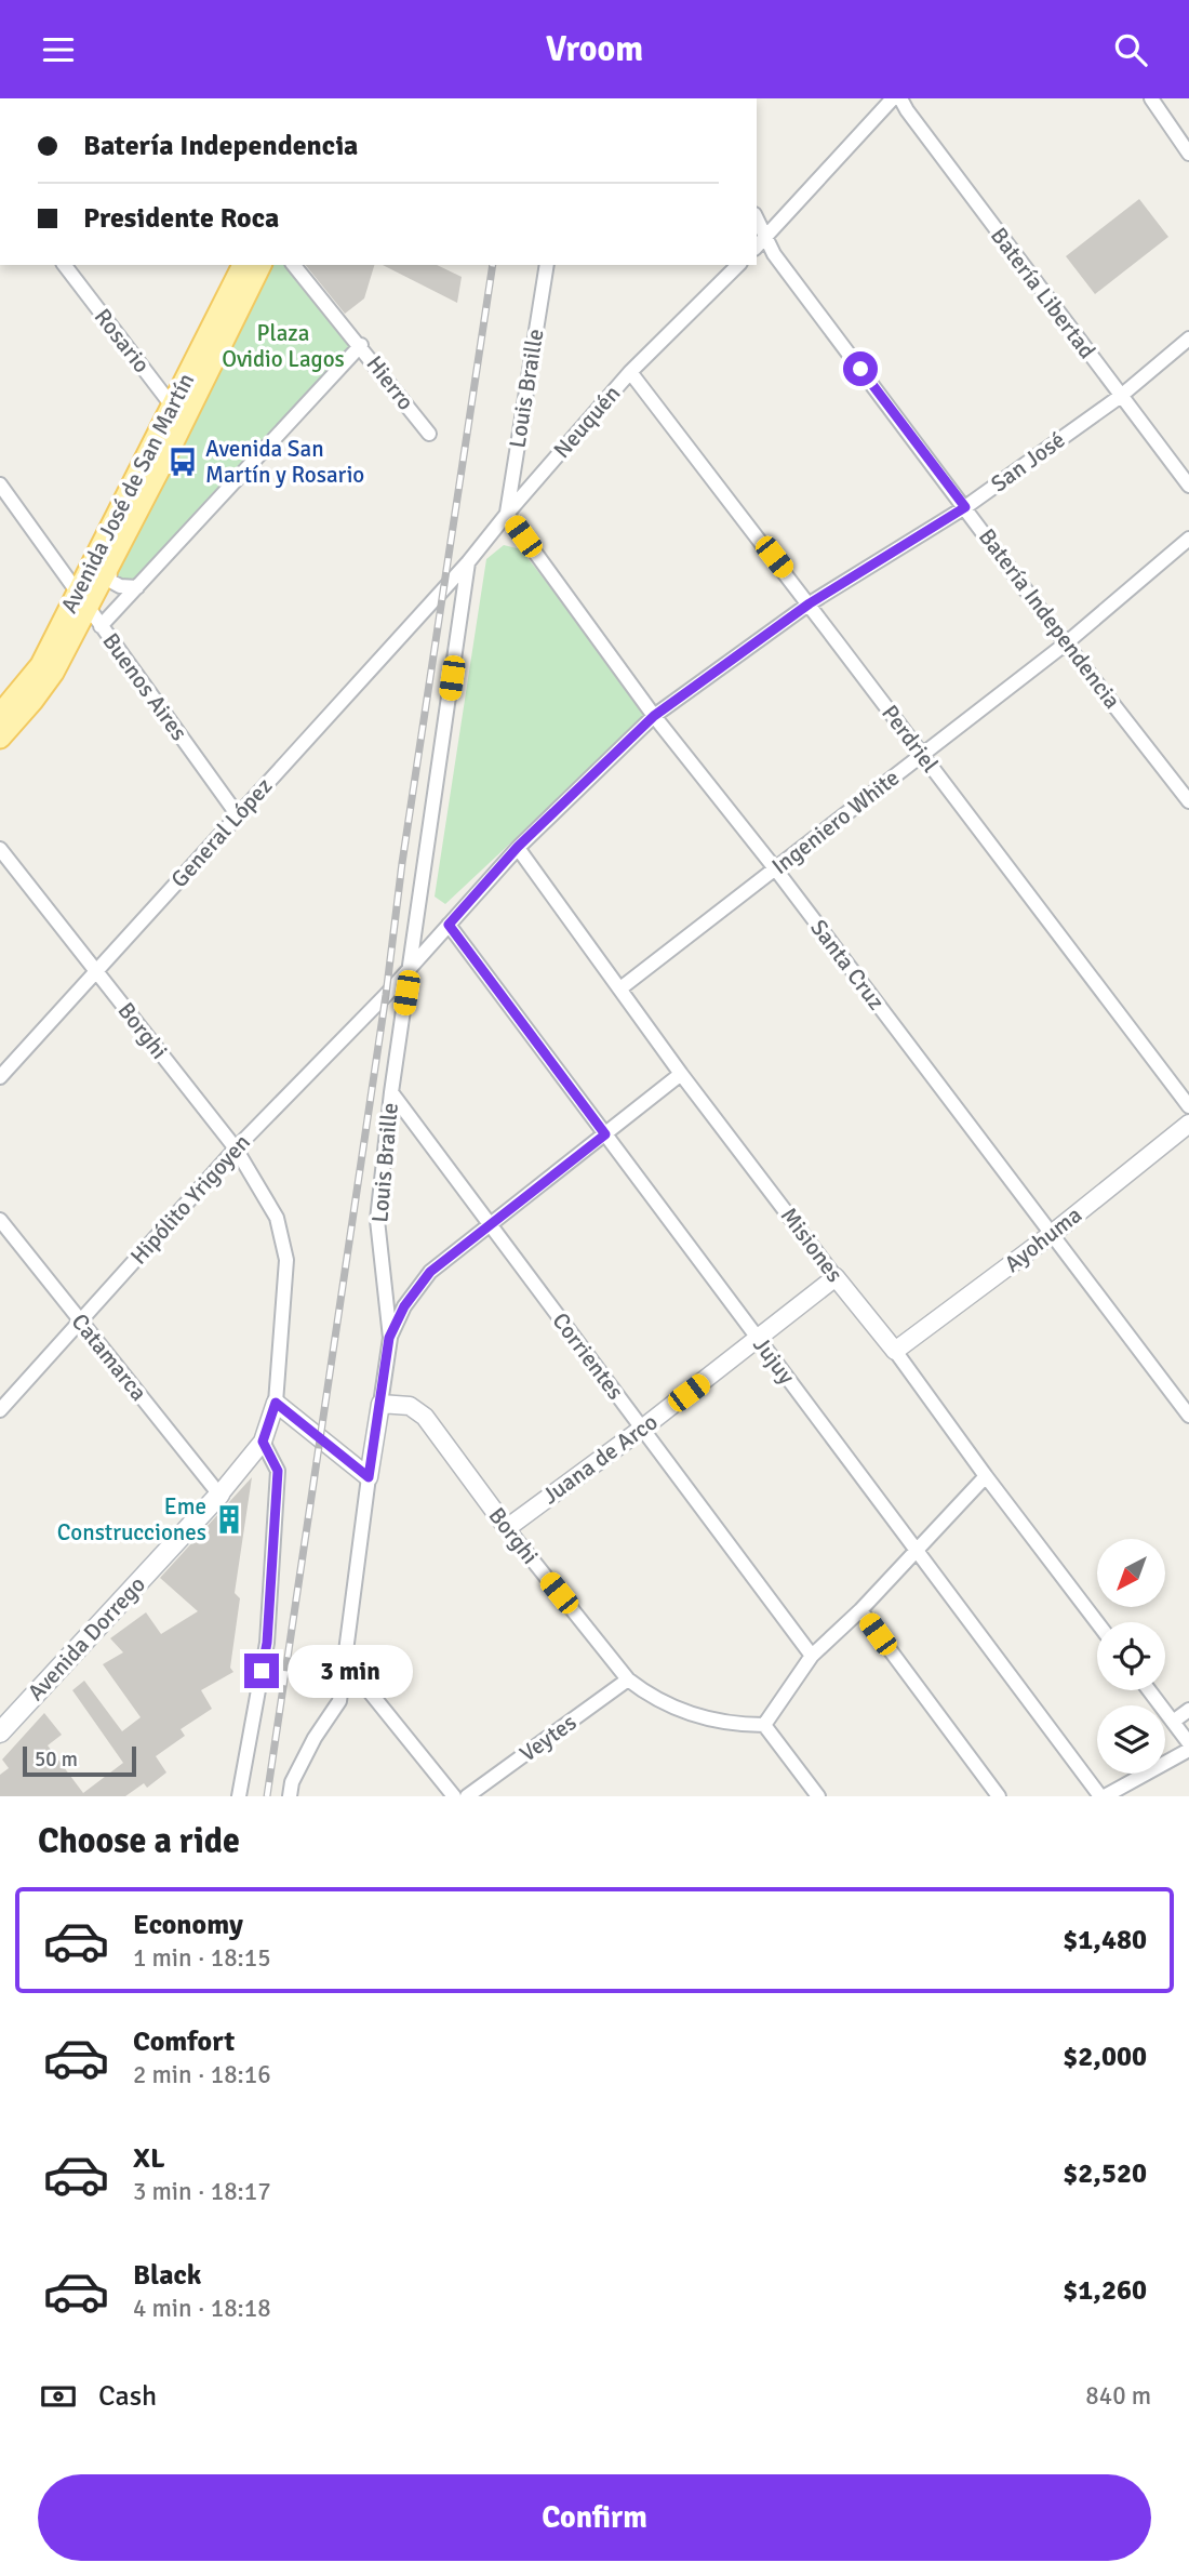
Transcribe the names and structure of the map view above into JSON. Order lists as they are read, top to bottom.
{
  "streets": {
    "main road": ["Avenida José de San Martín", "Avenida Dorrego"],
    "street": [
      "Batería Libertad",
      "Rosario",
      "Hierro",
      "Louis Braille",
      "Neuquén",
      "San José",
      "Batería Independencia",
      "Buenos Aires",
      "Perdriel",
      "Ingeniero White",
      "General López",
      "Santa Cruz",
      "Borghi",
      "Hipólito Yrigoyen",
      "Ayohuma",
      "Misiones",
      "Corrientes",
      "Catamarca",
      "Jujuy",
      "Juana de Arco",
      "Veytes"
    ]
  },
  "crossings": [
    ["Batería Libertad", "San José"],
    ["Rosario", "Avenida José de San Martín"],
    ["Louis Braille", "Neuquén"],
    ["Louis Braille", "San José"],
    ["Louis Braille", "Santa Cruz"],
    ["Louis Braille", "Borghi"],
    ["Louis Braille", "Corrientes"],
    ["Neuquén", "Perdriel"],
    ["Neuquén", "General López"],
    ["Neuquén", "Santa Cruz"],
    ["San José", "Batería Independencia"],
    ["San José", "Perdriel"],
    ["San José", "Santa Cruz"],
    ["San José", "Hipólito Yrigoyen"],
    ["San José", "Misiones"],
    ["San José", "Jujuy"],
    ["Avenida José de San Martín", "Buenos Aires"],
    ["Batería Independencia", "Ingeniero White"],
    ["Buenos Aires", "General López"],
    ["Perdriel", "Ingeniero White"],
    ["Ingeniero White", "Santa Cruz"],
    ["Ingeniero White", "Misiones"],
    ["General López", "Borghi"],
    ["Santa Cruz", "Ayohuma"],
    ["Borghi", "Hipólito Yrigoyen"],
    ["Borghi", "Juana de Arco"],
    ["Borghi", "Avenida Dorrego"],
    ["Borghi", "Veytes"],
    ["Hipólito Yrigoyen", "Catamarca"],
    ["Ayohuma", "Misiones"],
    ["Misiones", "Juana de Arco"],
    ["Corrientes", "Juana de Arco"],
    ["Catamarca", "Avenida Dorrego"],
    ["Jujuy", "Juana de Arco"]
  ],
  "parks": ["Plaza Ovidio Lagos"],
  "places": {
    "bus stop": ["Avenida San Martín y Rosario"],
    "building": ["Eme Construcciones"]
  },
  "scale_bar": "50 m",
  "north": "bottom left",
  "page": {
    "header": "Vroom",
    "banner": ["Batería Independencia", "Presidente Roca"],
    "bubble": "3 min",
    "scale": "50 m",
    "heading": "Choose a ride",
    "list": [
      {
        "name": "Economy",
        "note": "1 min · 18:15",
        "value": "$1,480"
      },
      {
        "name": "Comfort",
        "note": "2 min · 18:16",
        "value": "$2,000"
      },
      {
        "name": "XL",
        "note": "3 min · 18:17",
        "value": "$2,520"
      },
      {
        "name": "Black",
        "note": "4 min · 18:18",
        "value": "$1,260"
      }
    ],
    "pay": ["Cash", "840 m"],
    "buttons": "Confirm"
  }
}
